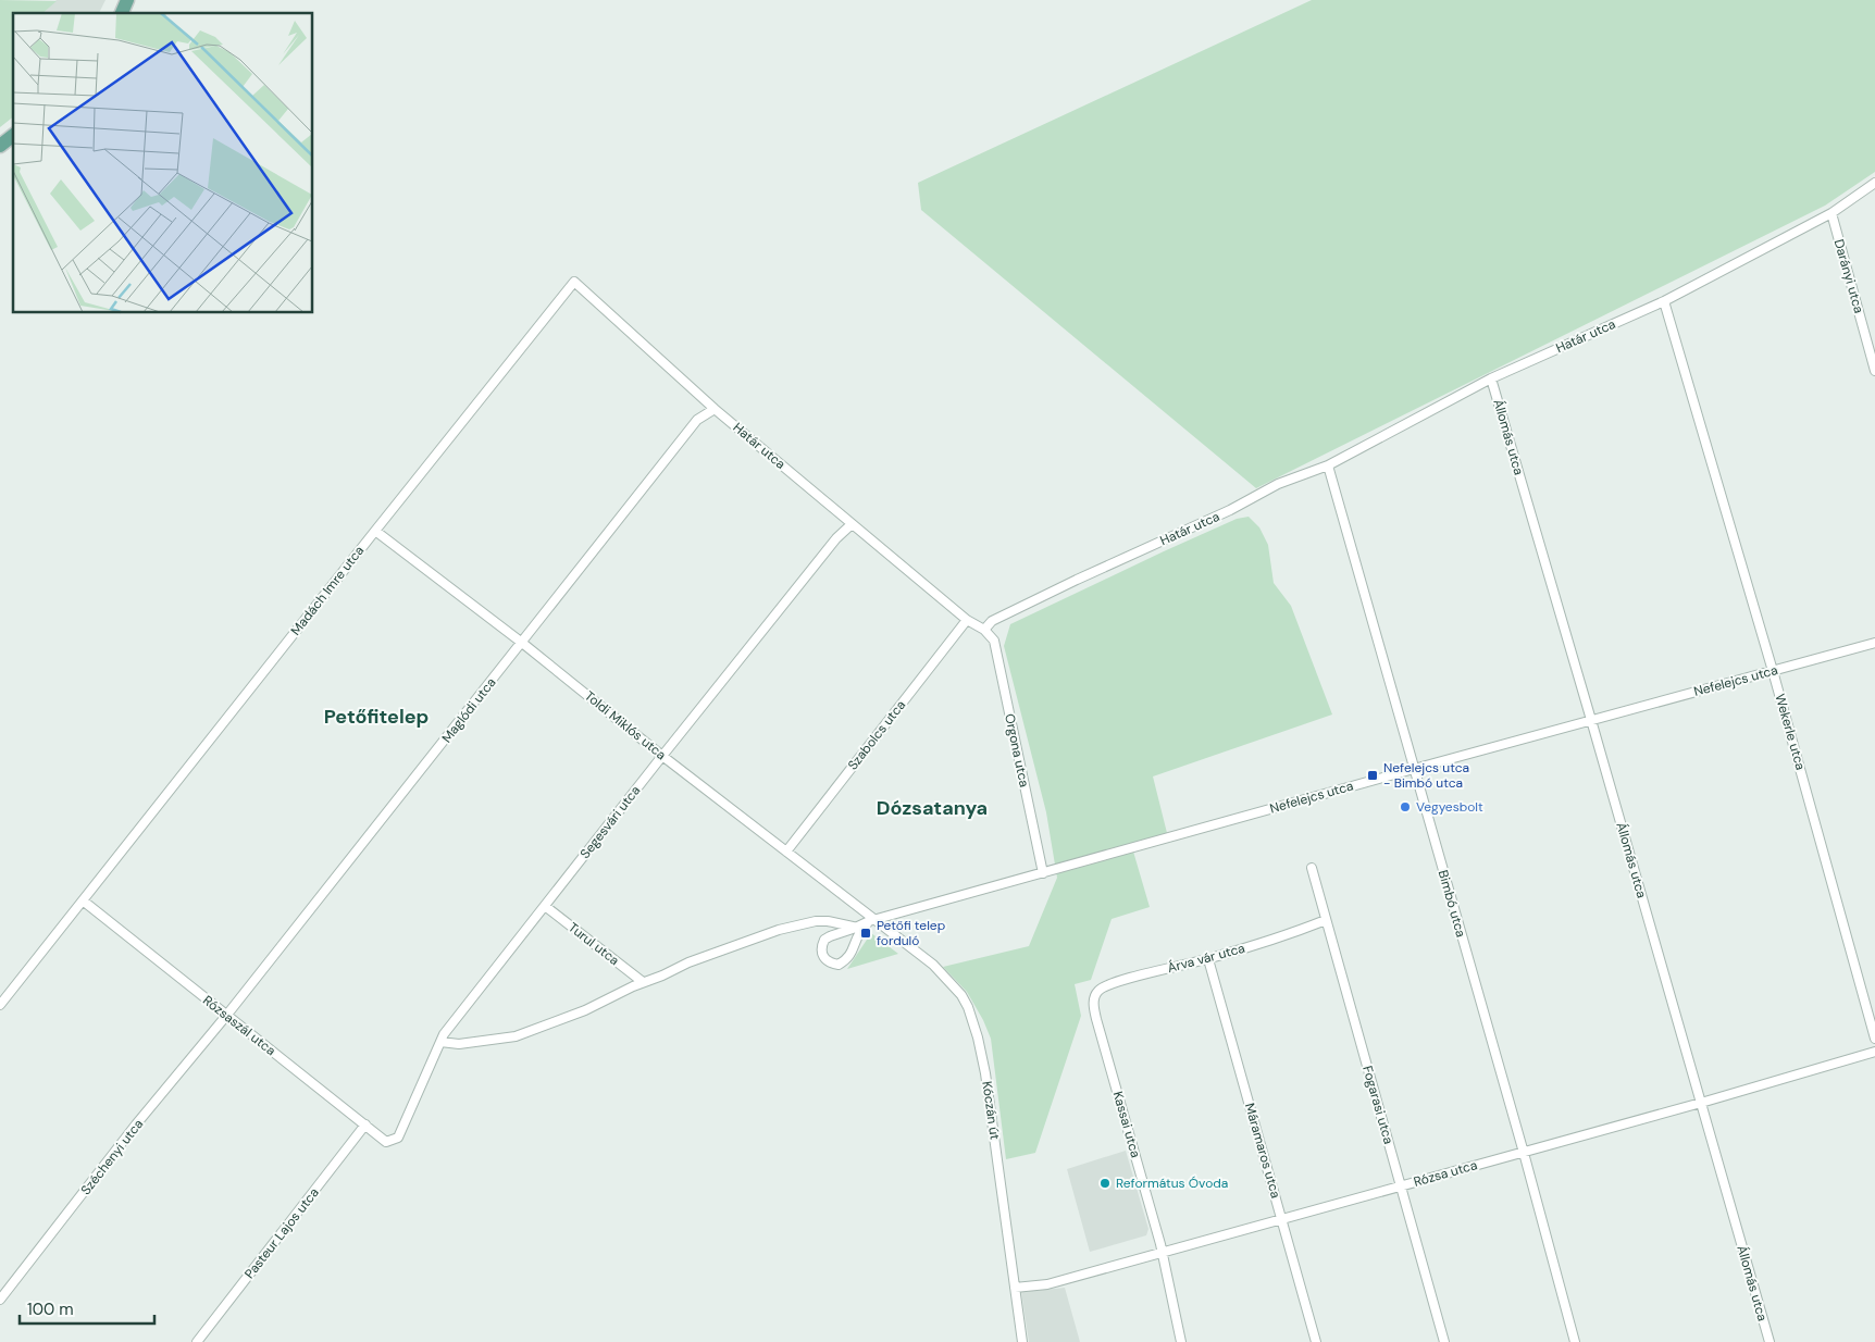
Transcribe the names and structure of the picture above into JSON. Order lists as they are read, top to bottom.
{
  "streets": {
    "street": [
      "Darányi utca",
      "Határ utca",
      "Állomás utca",
      "Madách Imre utca",
      "Nefelejcs utca",
      "Maglódi utca",
      "Toldi Miklós utca",
      "Wekerle utca",
      "Szabolcs utca",
      "Orgona utca",
      "Segesvári utca",
      "Bimbó utca",
      "Turul utca",
      "Árva vár utca",
      "Rózsaszál utca",
      "Fogarasi utca",
      "Kóczán út",
      "Kassai utca",
      "Máramaros utca",
      "Széchenyi utca",
      "Rózsa utca",
      "Pasteur Lajos utca"
    ]
  },
  "crossings": [
    ["Darányi utca", "Határ utca"],
    ["Határ utca", "Állomás utca"],
    ["Határ utca", "Madách Imre utca"],
    ["Határ utca", "Maglódi utca"],
    ["Határ utca", "Wekerle utca"],
    ["Határ utca", "Szabolcs utca"],
    ["Határ utca", "Orgona utca"],
    ["Határ utca", "Segesvári utca"],
    ["Határ utca", "Bimbó utca"],
    ["Állomás utca", "Nefelejcs utca"],
    ["Állomás utca", "Rózsa utca"],
    ["Madách Imre utca", "Toldi Miklós utca"],
    ["Madách Imre utca", "Rózsaszál utca"],
    ["Nefelejcs utca", "Toldi Miklós utca"],
    ["Nefelejcs utca", "Wekerle utca"],
    ["Nefelejcs utca", "Orgona utca"],
    ["Nefelejcs utca", "Bimbó utca"],
    ["Nefelejcs utca", "Kóczán út"],
    ["Maglódi utca", "Toldi Miklós utca"],
    ["Maglódi utca", "Rózsaszál utca"],
    ["Maglódi utca", "Széchenyi utca"],
    ["Toldi Miklós utca", "Szabolcs utca"],
    ["Toldi Miklós utca", "Segesvári utca"],
    ["Toldi Miklós utca", "Kóczán út"],
    ["Segesvári utca", "Turul utca"],
    ["Segesvári utca", "Rózsaszál utca"],
    ["Bimbó utca", "Rózsa utca"],
    ["Árva vár utca", "Fogarasi utca"],
    ["Árva vár utca", "Kassai utca"],
    ["Árva vár utca", "Máramaros utca"],
    ["Rózsaszál utca", "Széchenyi utca"],
    ["Rózsaszál utca", "Pasteur Lajos utca"],
    ["Fogarasi utca", "Rózsa utca"],
    ["Kóczán út", "Rózsa utca"],
    ["Kassai utca", "Rózsa utca"],
    ["Máramaros utca", "Rózsa utca"]
  ],
  "districts": ["Petőfitelep", "Dózsatanya"],
  "places": {
    "transit": ["Nefelejcs utca - Bimbó utca", "Petőfi telep forduló"],
    "other": ["Vegyesbolt", "Református Óvoda"]
  },
  "scale_bar": "100 m"
}
